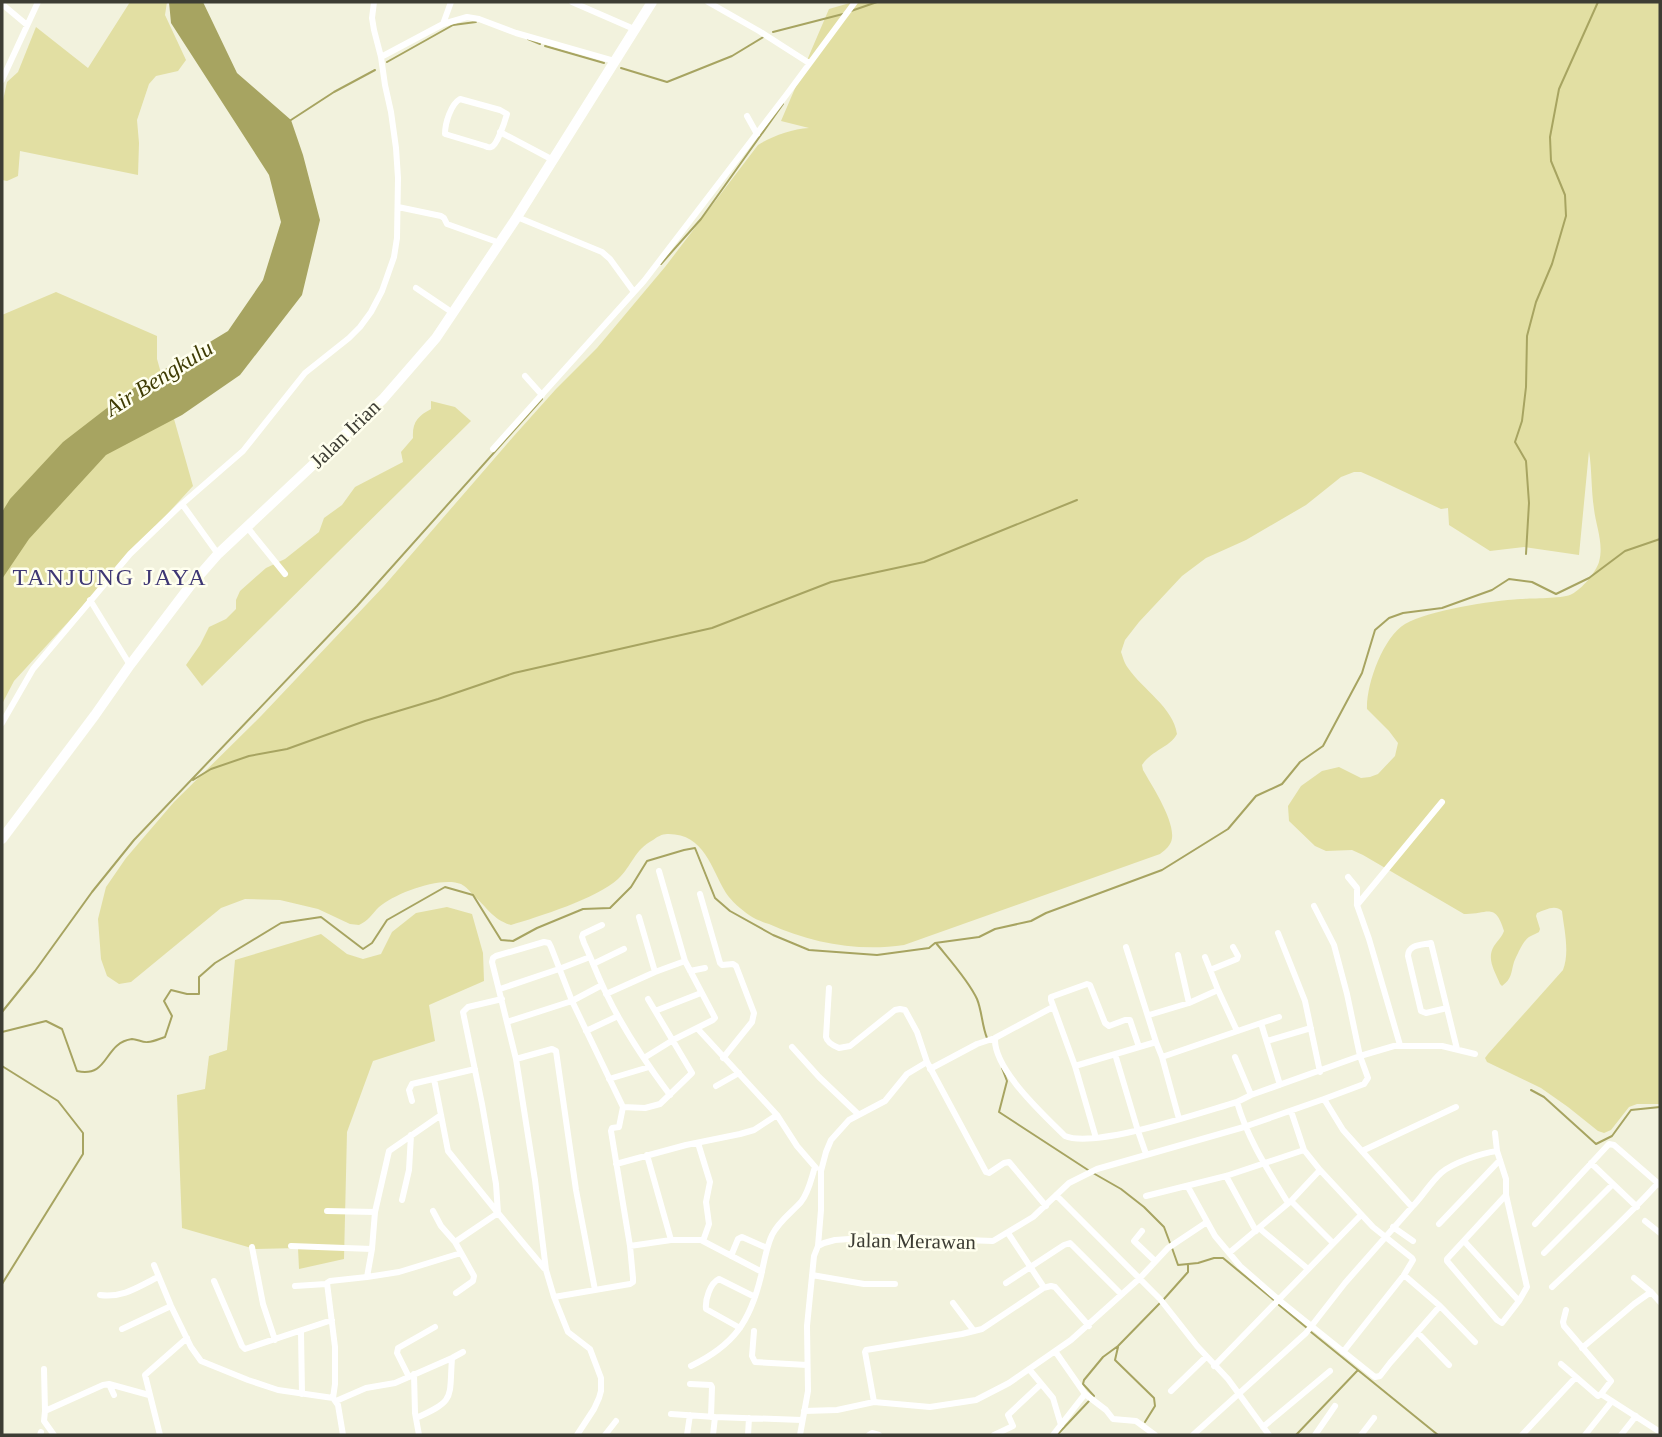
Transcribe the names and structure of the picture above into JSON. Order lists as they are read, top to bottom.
{
  "streets": {
    "main road": ["Jalan Irian"],
    "street": ["Jalan Merawan"]
  },
  "districts": ["TANJUNG JAYA"],
  "water": ["Air Bengkulu"]
}
